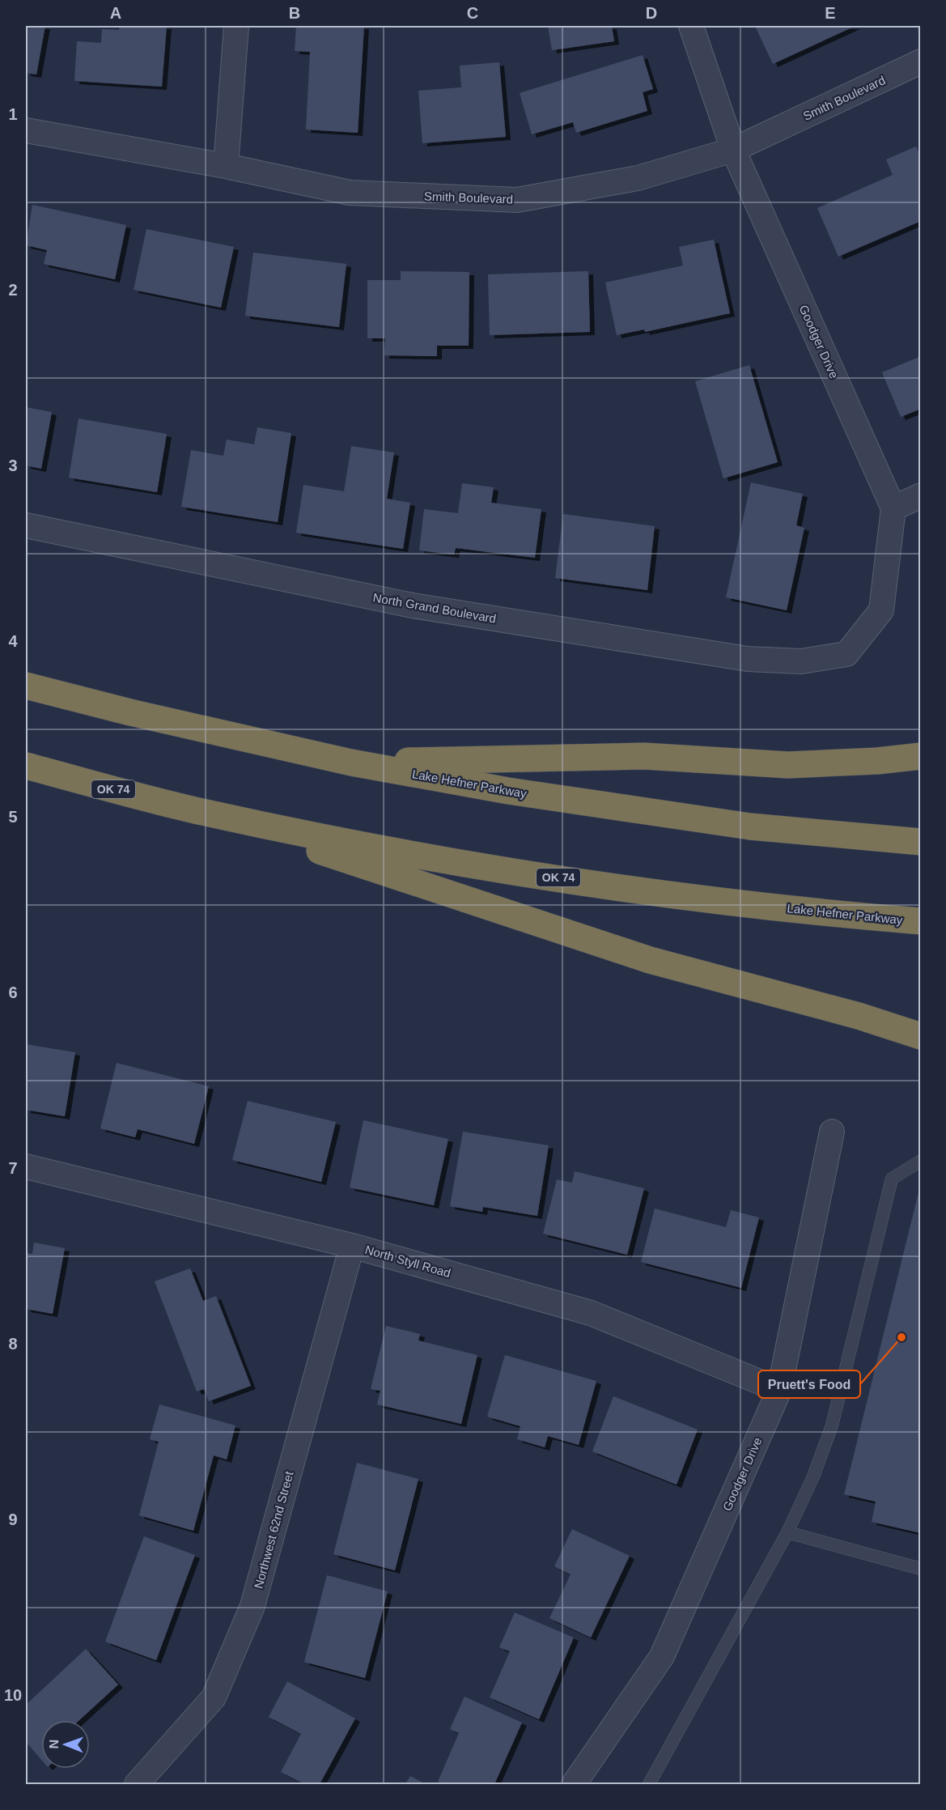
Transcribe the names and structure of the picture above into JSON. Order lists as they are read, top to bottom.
{
  "streets": {
    "highway": ["Lake Hefner Parkway", "OK 74"],
    "street": [
      "Smith Boulevard",
      "Goodger Drive",
      "North Grand Boulevard",
      "North Styll Road",
      "Northwest 62nd Street"
    ]
  },
  "crossings": [
    ["Smith Boulevard", "Goodger Drive"],
    ["Goodger Drive", "North Grand Boulevard"],
    ["Goodger Drive", "North Styll Road"],
    ["North Styll Road", "Northwest 62nd Street"]
  ],
  "places": ["Pruett's Food"],
  "north": "left",
  "grid": {
    "columns": [
      "A",
      "B",
      "C",
      "D",
      "E"
    ],
    "rows": [
      "1",
      "2",
      "3",
      "4",
      "5",
      "6",
      "7",
      "8",
      "9",
      "10"
    ]
  }
}
